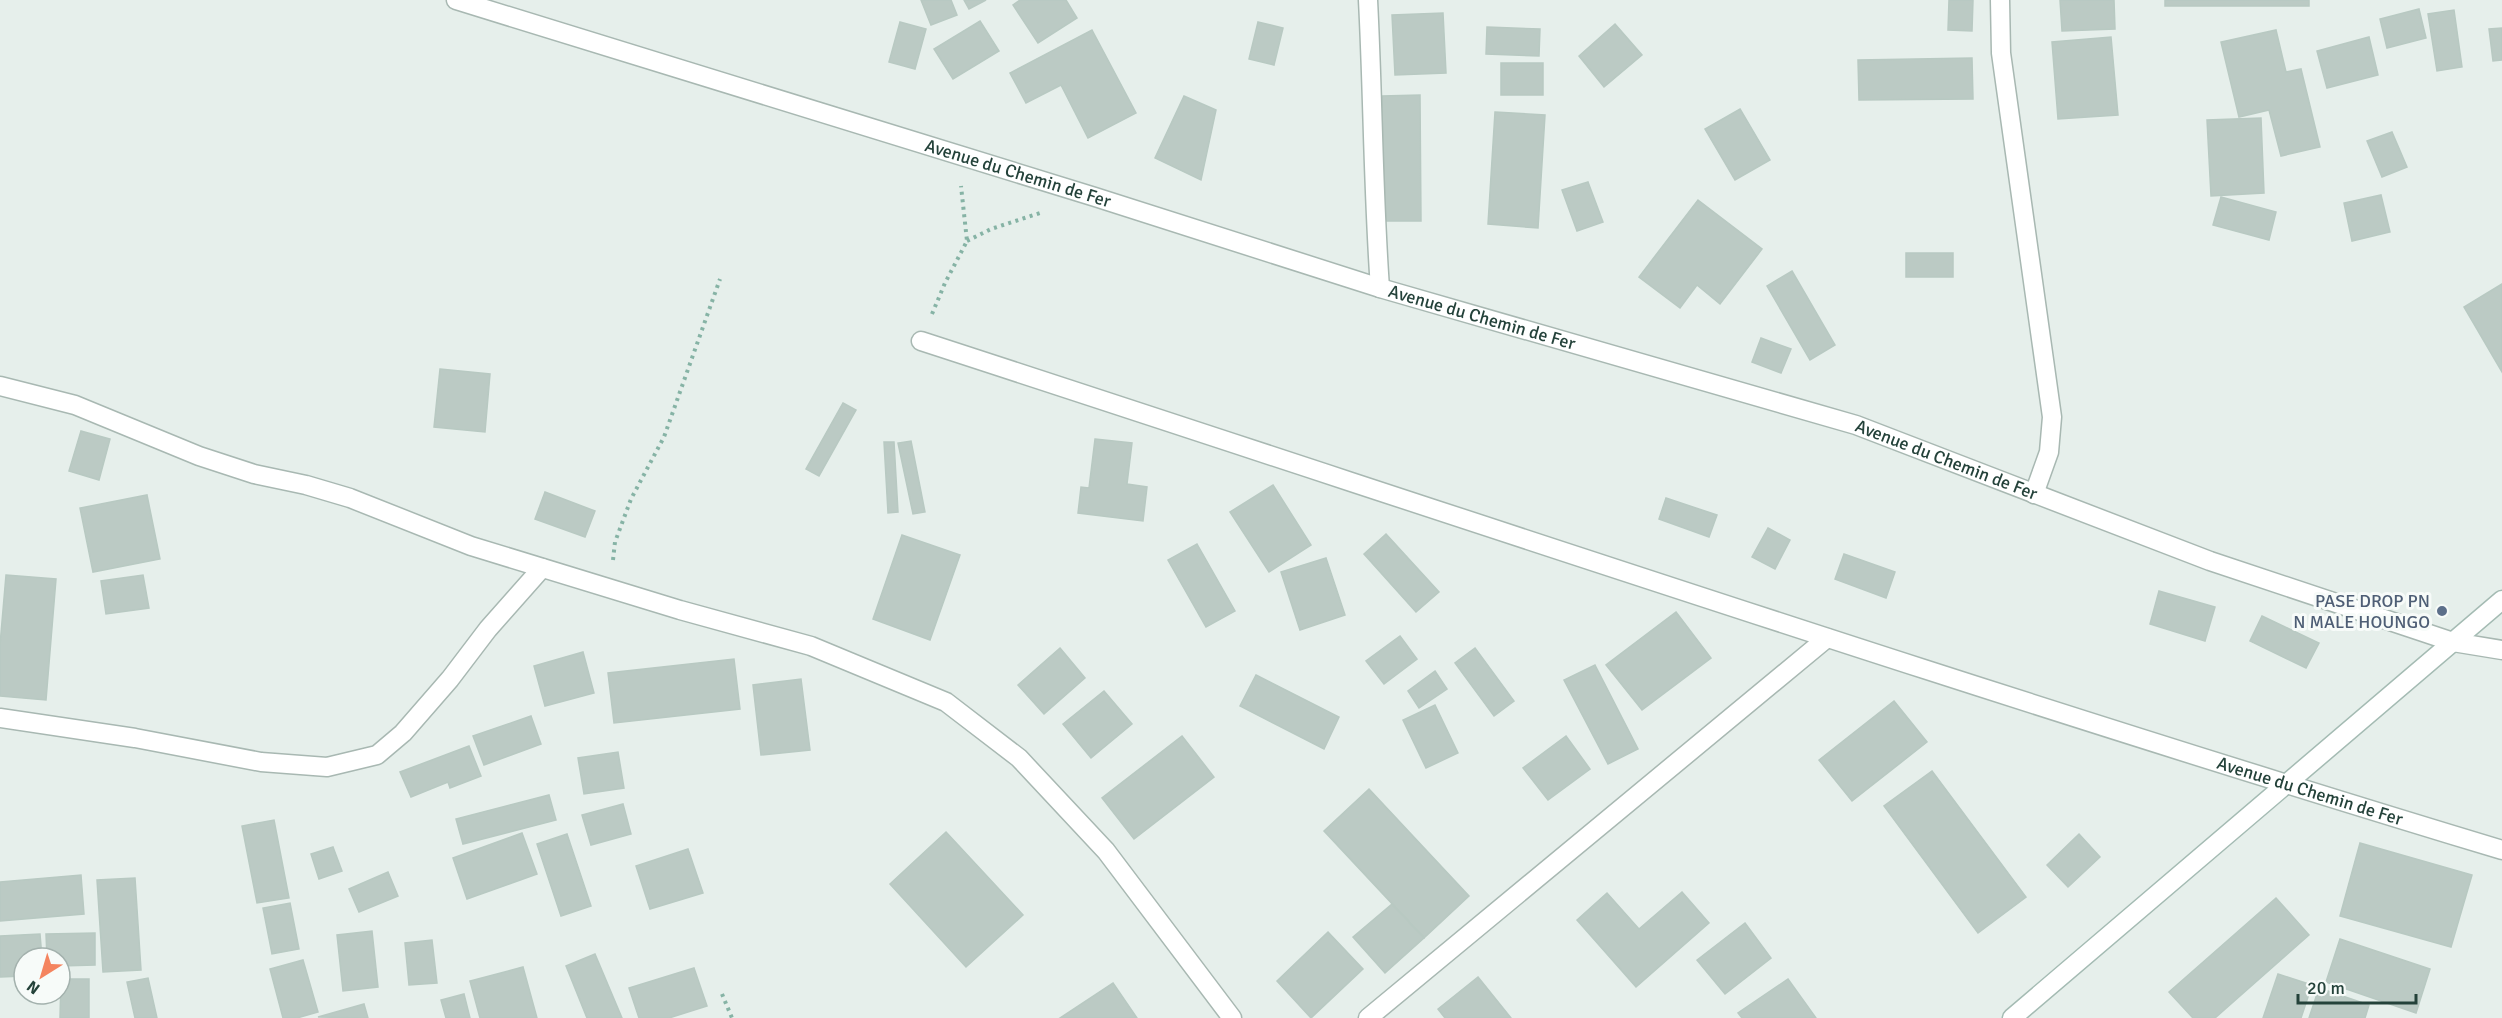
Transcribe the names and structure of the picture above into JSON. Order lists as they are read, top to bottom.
{
  "streets": {
    "street": ["Avenue du Chemin de Fer"]
  },
  "places": ["PASE DROP PN N MALE HOUNGO"],
  "scale_bar": "20 m",
  "north": "bottom left"
}
